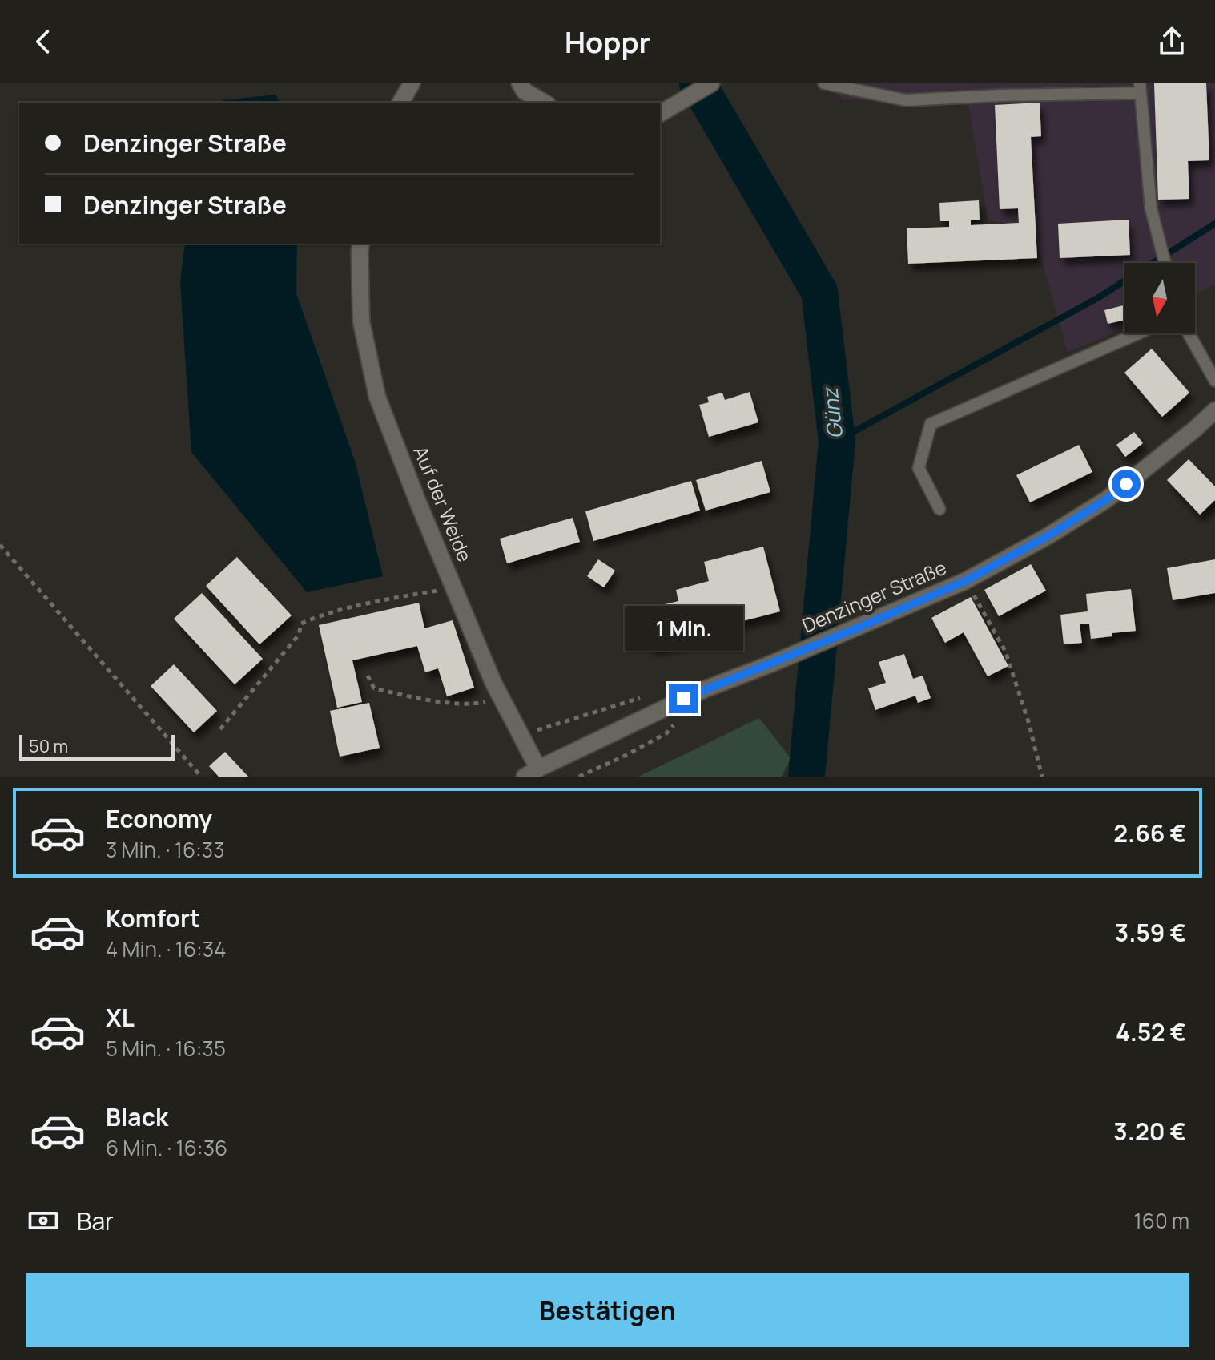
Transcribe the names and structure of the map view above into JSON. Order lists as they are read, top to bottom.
{
  "streets": {
    "street": ["Auf der Weide", "Denzinger Straße"]
  },
  "crossings": [
    ["Auf der Weide", "Denzinger Straße"]
  ],
  "water": ["Günz"],
  "scale_bar": "50 m",
  "north": "bottom",
  "page": {
    "header": "Hoppr",
    "banner": ["Denzinger Straße", "Denzinger Straße"],
    "bubble": "1 Min.",
    "scale": "50 m",
    "list": [
      {
        "name": "Economy",
        "note": "3 Min. · 16:33",
        "value": "2.66 €"
      },
      {
        "name": "Komfort",
        "note": "4 Min. · 16:34",
        "value": "3.59 €"
      },
      {
        "name": "XL",
        "note": "5 Min. · 16:35",
        "value": "4.52 €"
      },
      {
        "name": "Black",
        "note": "6 Min. · 16:36",
        "value": "3.20 €"
      }
    ],
    "pay": ["Bar", "160 m"],
    "buttons": "Bestätigen"
  }
}
